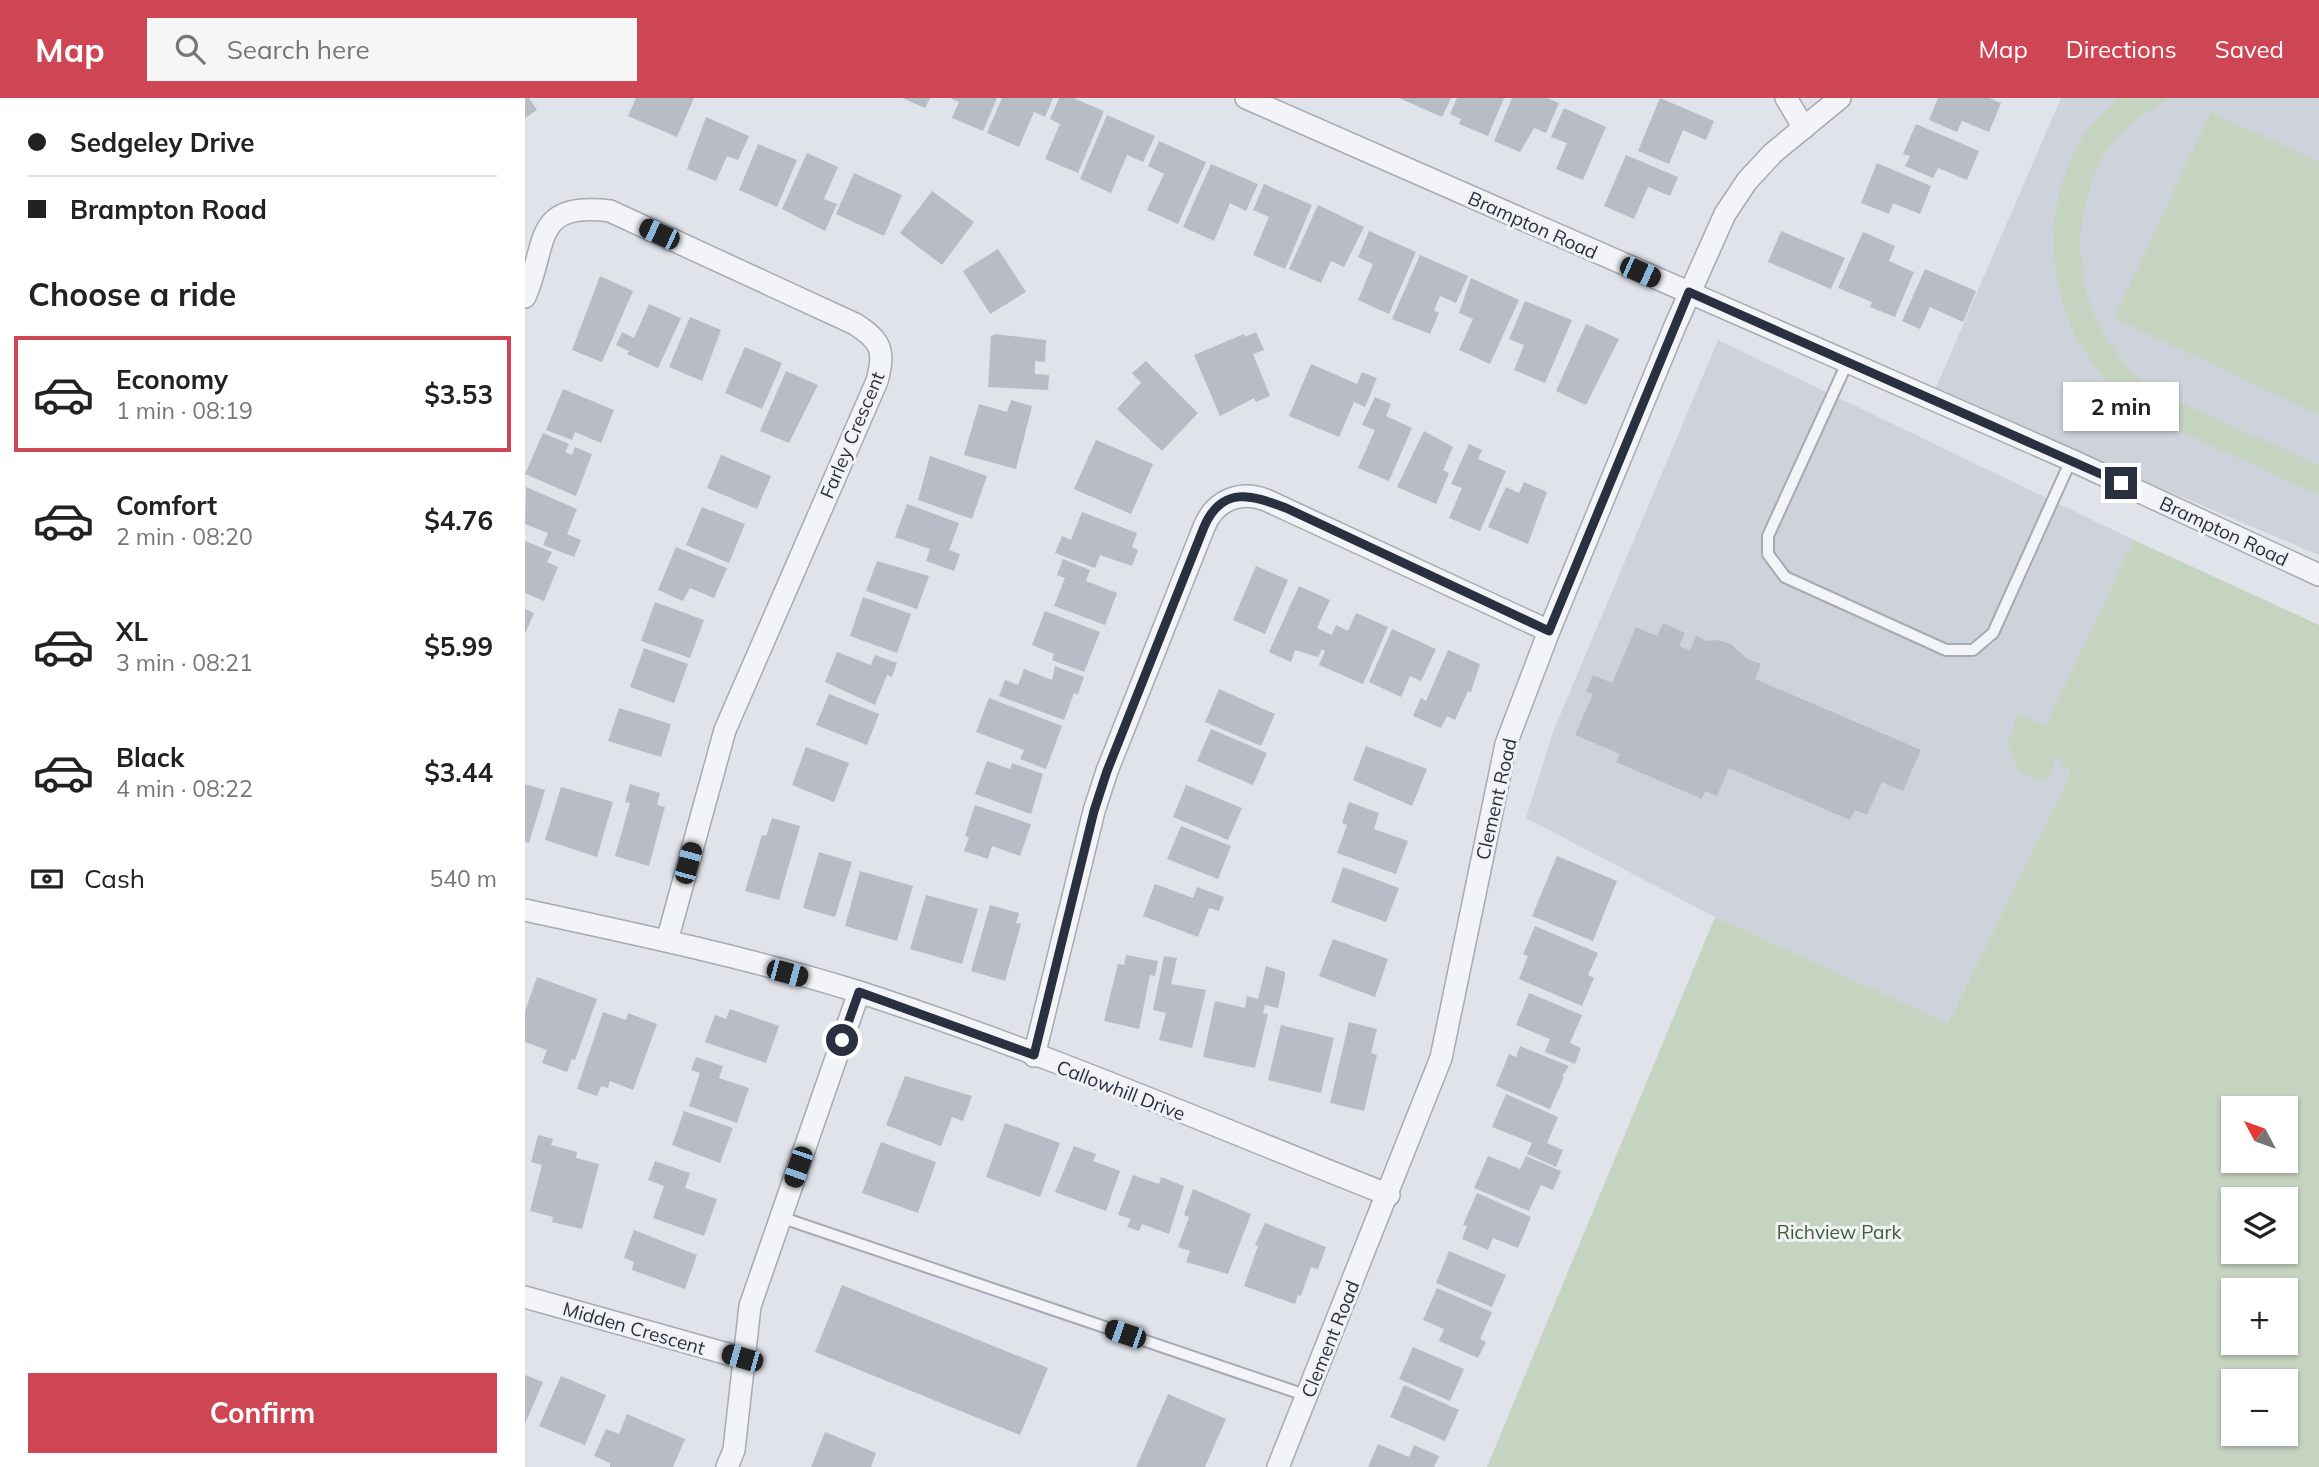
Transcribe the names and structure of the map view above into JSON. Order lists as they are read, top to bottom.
{
  "streets": {
    "street": [
      "Brampton Road",
      "Farley Crescent",
      "Clement Road",
      "Callowhill Drive",
      "Midden Crescent"
    ]
  },
  "crossings": [
    ["Brampton Road", "Clement Road"],
    ["Farley Crescent", "Callowhill Drive"],
    ["Clement Road", "Callowhill Drive"]
  ],
  "parks": ["Richview Park"],
  "north": "top left",
  "page": {
    "header": "Map",
    "search": "Search here",
    "nav": ["Map", "Directions", "Saved"],
    "banner": ["Sedgeley Drive", "Brampton Road"],
    "heading": "Choose a ride",
    "list": [
      {
        "name": "Economy",
        "note": "1 min · 08:19",
        "value": "$3.53"
      },
      {
        "name": "Comfort",
        "note": "2 min · 08:20",
        "value": "$4.76"
      },
      {
        "name": "XL",
        "note": "3 min · 08:21",
        "value": "$5.99"
      },
      {
        "name": "Black",
        "note": "4 min · 08:22",
        "value": "$3.44"
      }
    ],
    "bubble": "2 min",
    "pay": ["Cash", "540 m"],
    "map_buttons": ["+", "−"],
    "buttons": "Confirm"
  }
}
